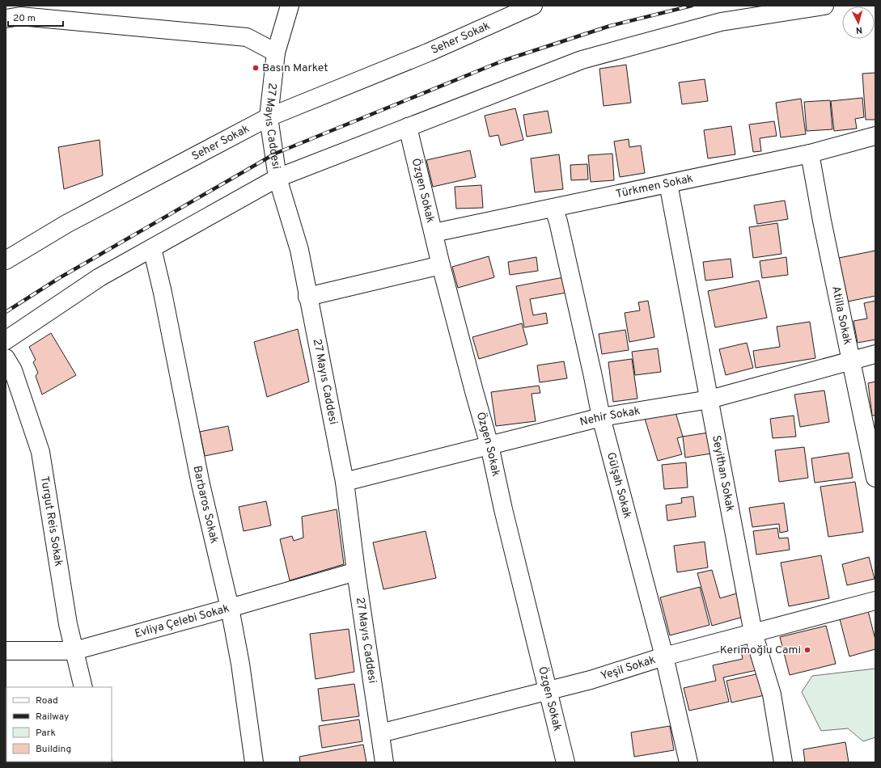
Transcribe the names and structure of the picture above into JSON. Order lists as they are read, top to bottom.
{
  "streets": {
    "street": [
      "Seher Sokak",
      "27 Mayıs Caddesi",
      "Türkmen Sokak",
      "Özgen Sokak",
      "Atilla Sokak",
      "Nehir Sokak",
      "Seyithan Sokak",
      "Gülşah Sokak",
      "Barbaros Sokak",
      "Turgut Reis Sokak",
      "Evliya Çelebi Sokak",
      "Yeşil Sokak"
    ]
  },
  "crossings": [
    ["Seher Sokak", "27 Mayıs Caddesi"],
    ["27 Mayıs Caddesi", "Nehir Sokak"],
    ["27 Mayıs Caddesi", "Evliya Çelebi Sokak"],
    ["27 Mayıs Caddesi", "Yeşil Sokak"],
    ["Türkmen Sokak", "Özgen Sokak"],
    ["Türkmen Sokak", "Atilla Sokak"],
    ["Türkmen Sokak", "Seyithan Sokak"],
    ["Türkmen Sokak", "Gülşah Sokak"],
    ["Özgen Sokak", "Nehir Sokak"],
    ["Özgen Sokak", "Yeşil Sokak"],
    ["Atilla Sokak", "Nehir Sokak"],
    ["Nehir Sokak", "Seyithan Sokak"],
    ["Nehir Sokak", "Gülşah Sokak"],
    ["Seyithan Sokak", "Yeşil Sokak"],
    ["Gülşah Sokak", "Yeşil Sokak"],
    ["Barbaros Sokak", "Evliya Çelebi Sokak"],
    ["Turgut Reis Sokak", "Evliya Çelebi Sokak"]
  ],
  "places": ["Basın Market", "Kerimoğlu Cami"],
  "legend": [
    "Road",
    "Railway",
    "Park",
    "Building"
  ],
  "scale_bar": "20 m",
  "north": "bottom"
}
